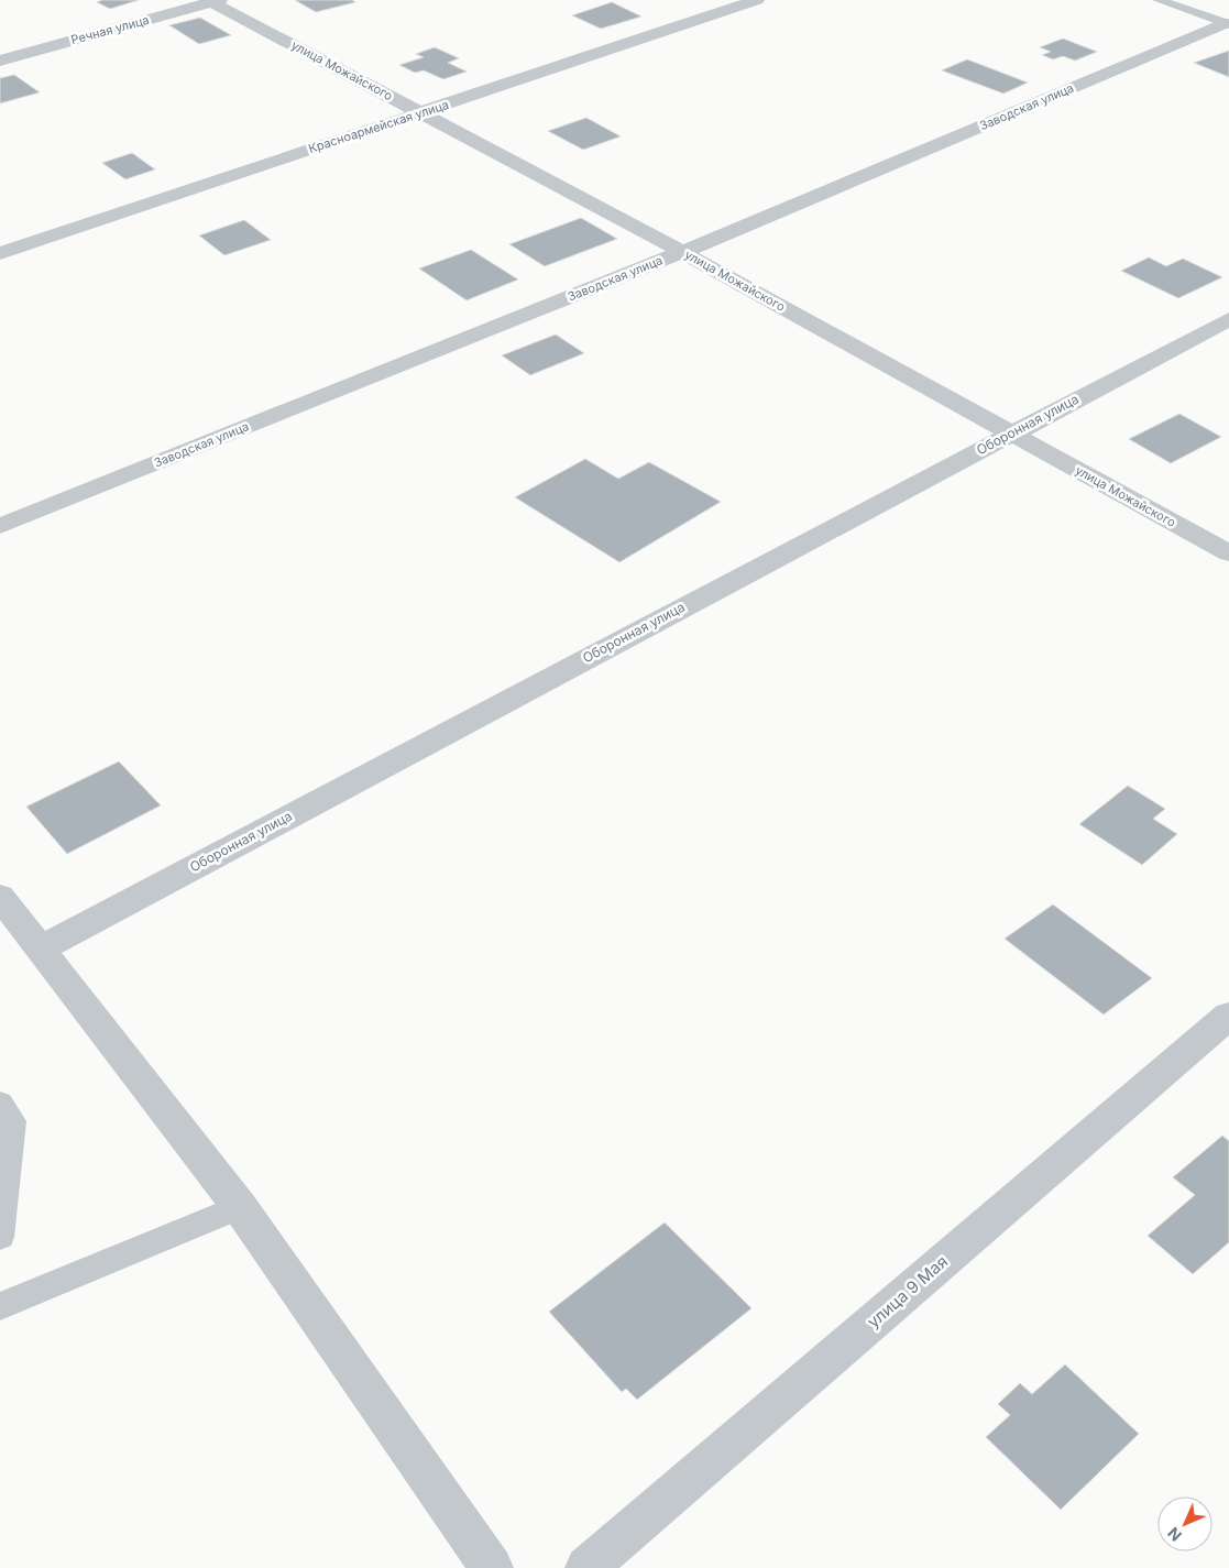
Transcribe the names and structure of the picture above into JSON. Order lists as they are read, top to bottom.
{
  "streets": {
    "street": [
      "Речная улица",
      "улица Можайского",
      "Заводская улица",
      "Красноармейская улица",
      "Оборонная улица",
      "улица 9 Мая"
    ]
  },
  "crossings": [
    ["Речная улица", "улица Можайского"],
    ["улица Можайского", "Заводская улица"],
    ["улица Можайского", "Красноармейская улица"],
    ["улица Можайского", "Оборонная улица"]
  ],
  "north": "bottom left"
}
